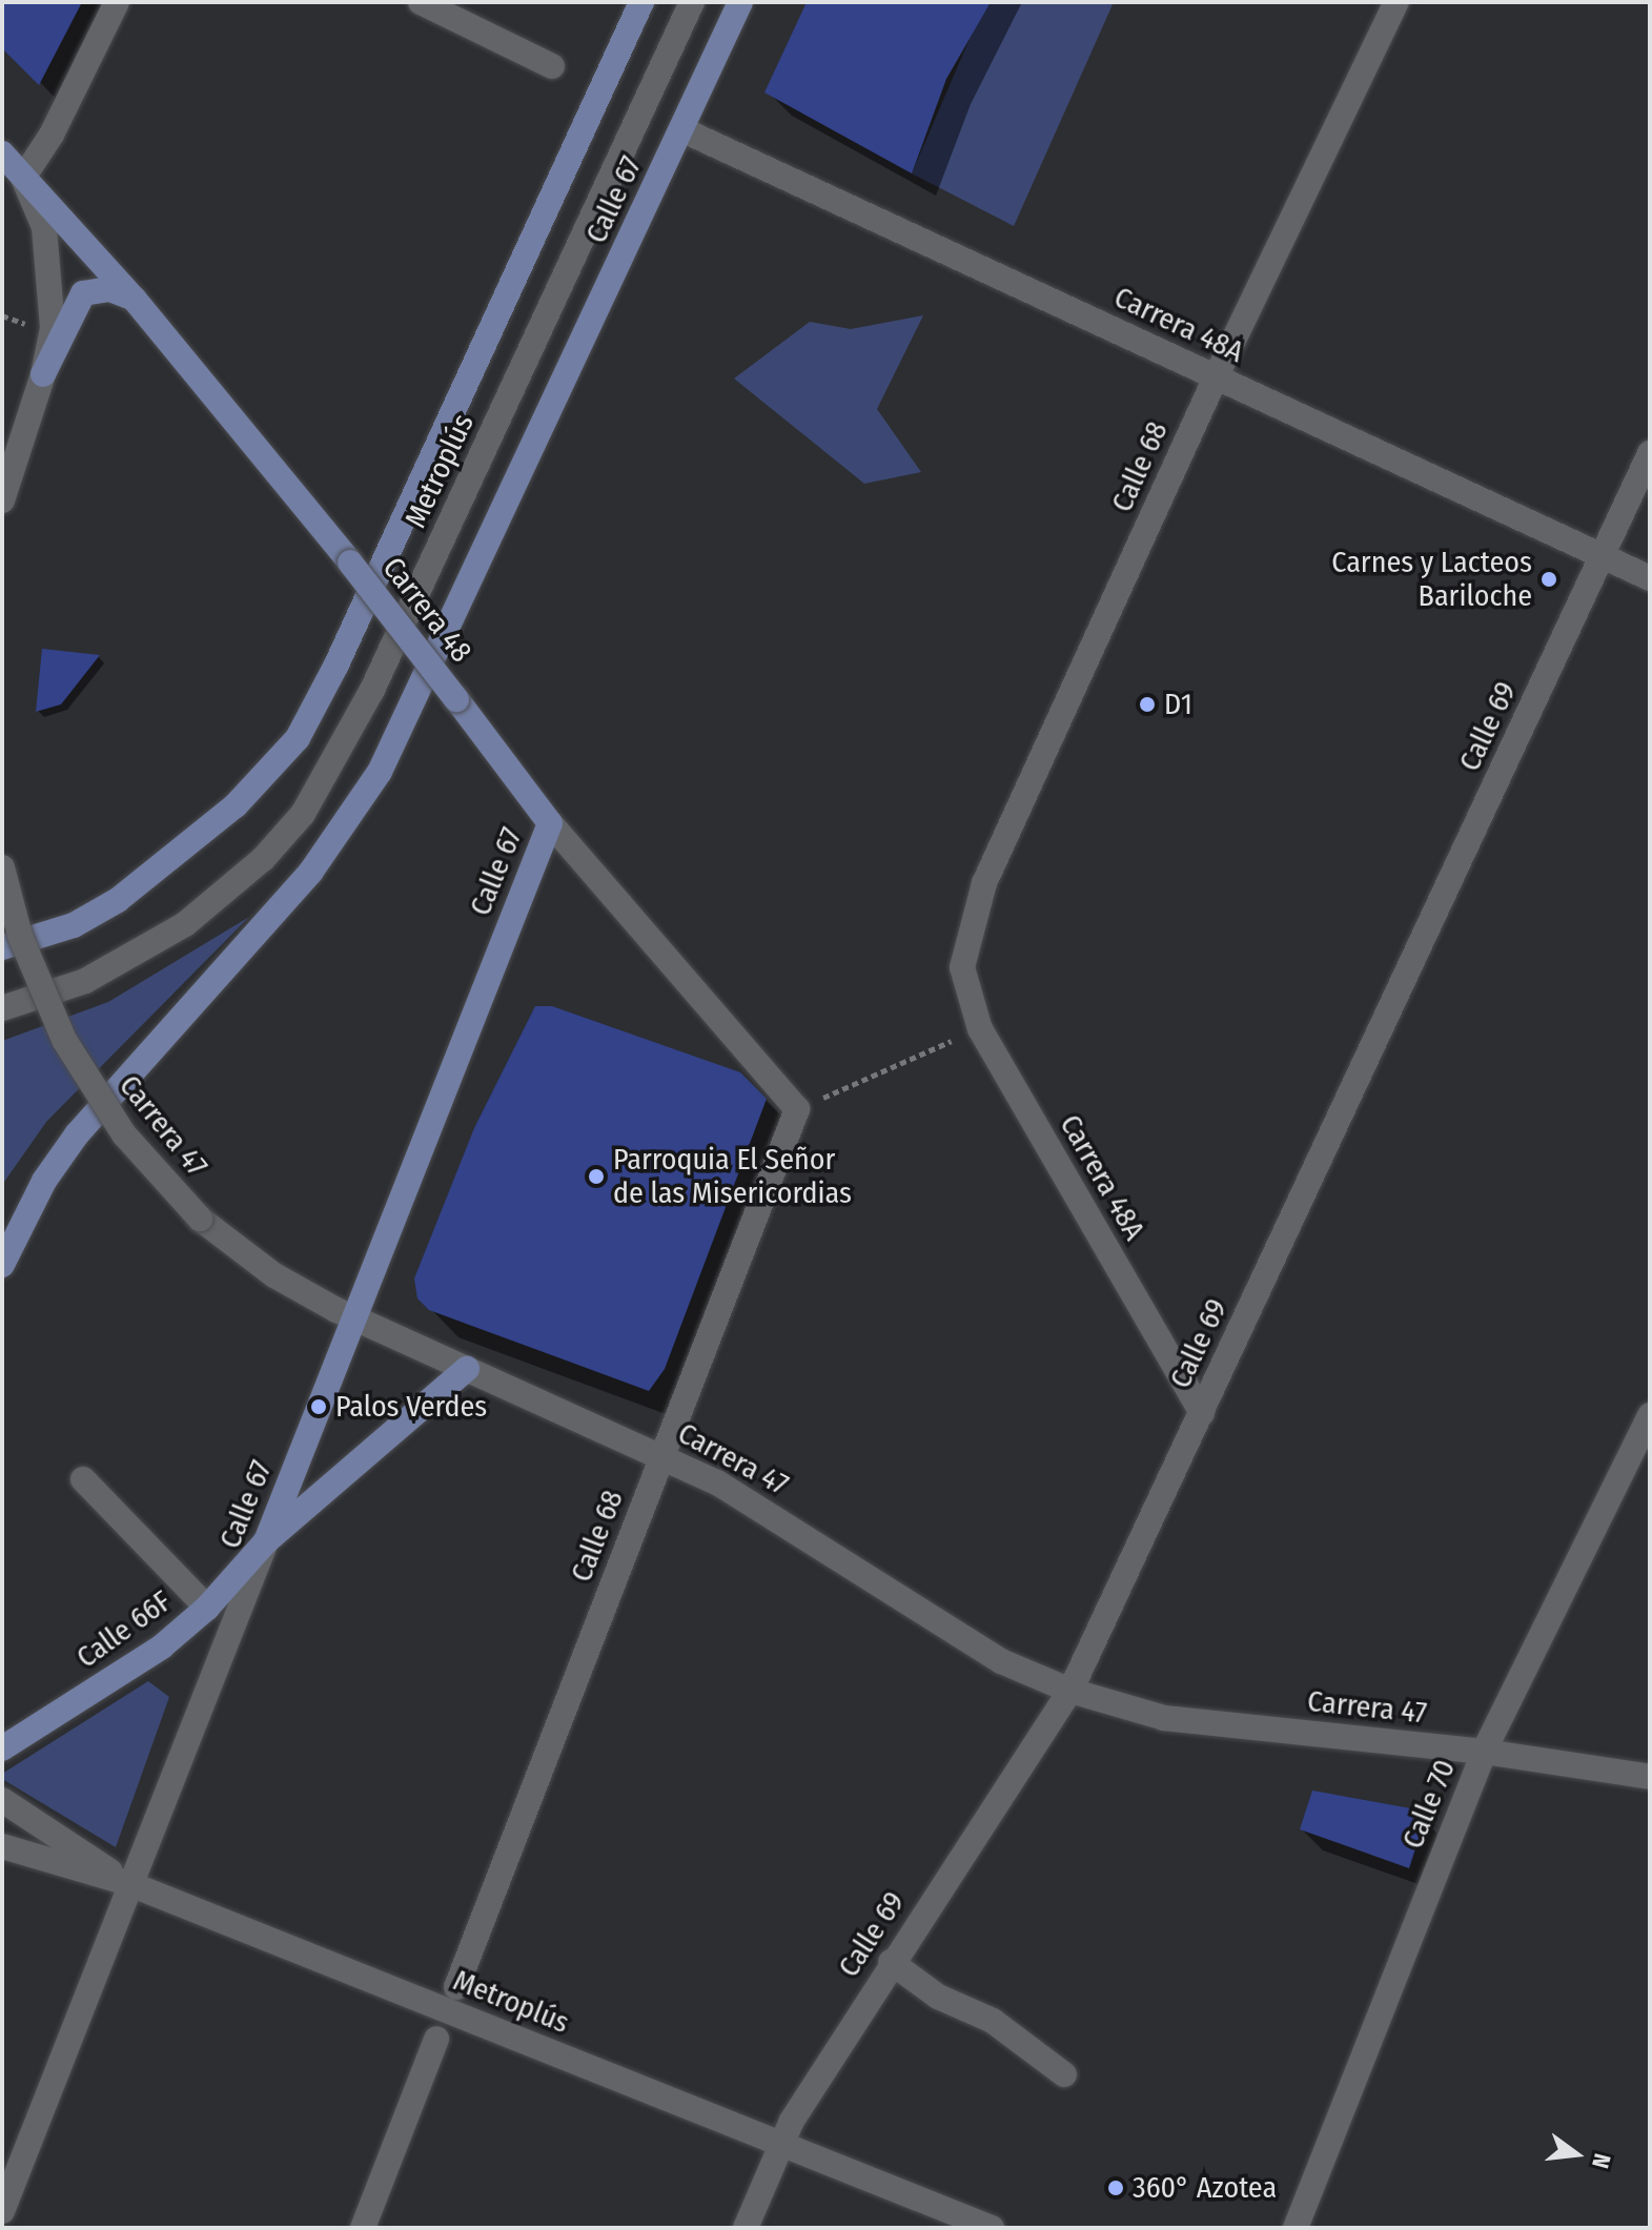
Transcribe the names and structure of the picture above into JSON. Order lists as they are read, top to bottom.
{
  "streets": {
    "main road": ["Calle 67", "Carrera 48", "Calle 66F"],
    "street": [
      "Carrera 48A",
      "Calle 68",
      "Metroplús",
      "Calle 69",
      "Carrera 47",
      "Calle 70"
    ]
  },
  "crossings": [
    ["Calle 67", "Carrera 48A"],
    ["Calle 67", "Metroplús"],
    ["Calle 67", "Carrera 48"],
    ["Calle 67", "Carrera 47"],
    ["Calle 67", "Calle 66F"],
    ["Carrera 48A", "Calle 68"],
    ["Carrera 48A", "Calle 69"],
    ["Calle 68", "Carrera 48"],
    ["Calle 68", "Carrera 47"],
    ["Metroplús", "Calle 69"],
    ["Calle 69", "Carrera 47"],
    ["Carrera 47", "Calle 70"]
  ],
  "places": [
    "Carnes y Lacteos Bariloche",
    "D1",
    "Parroquia El Señor de las Misericordias",
    "Palos Verdes",
    "360° Azotea"
  ],
  "north": "right"
}
